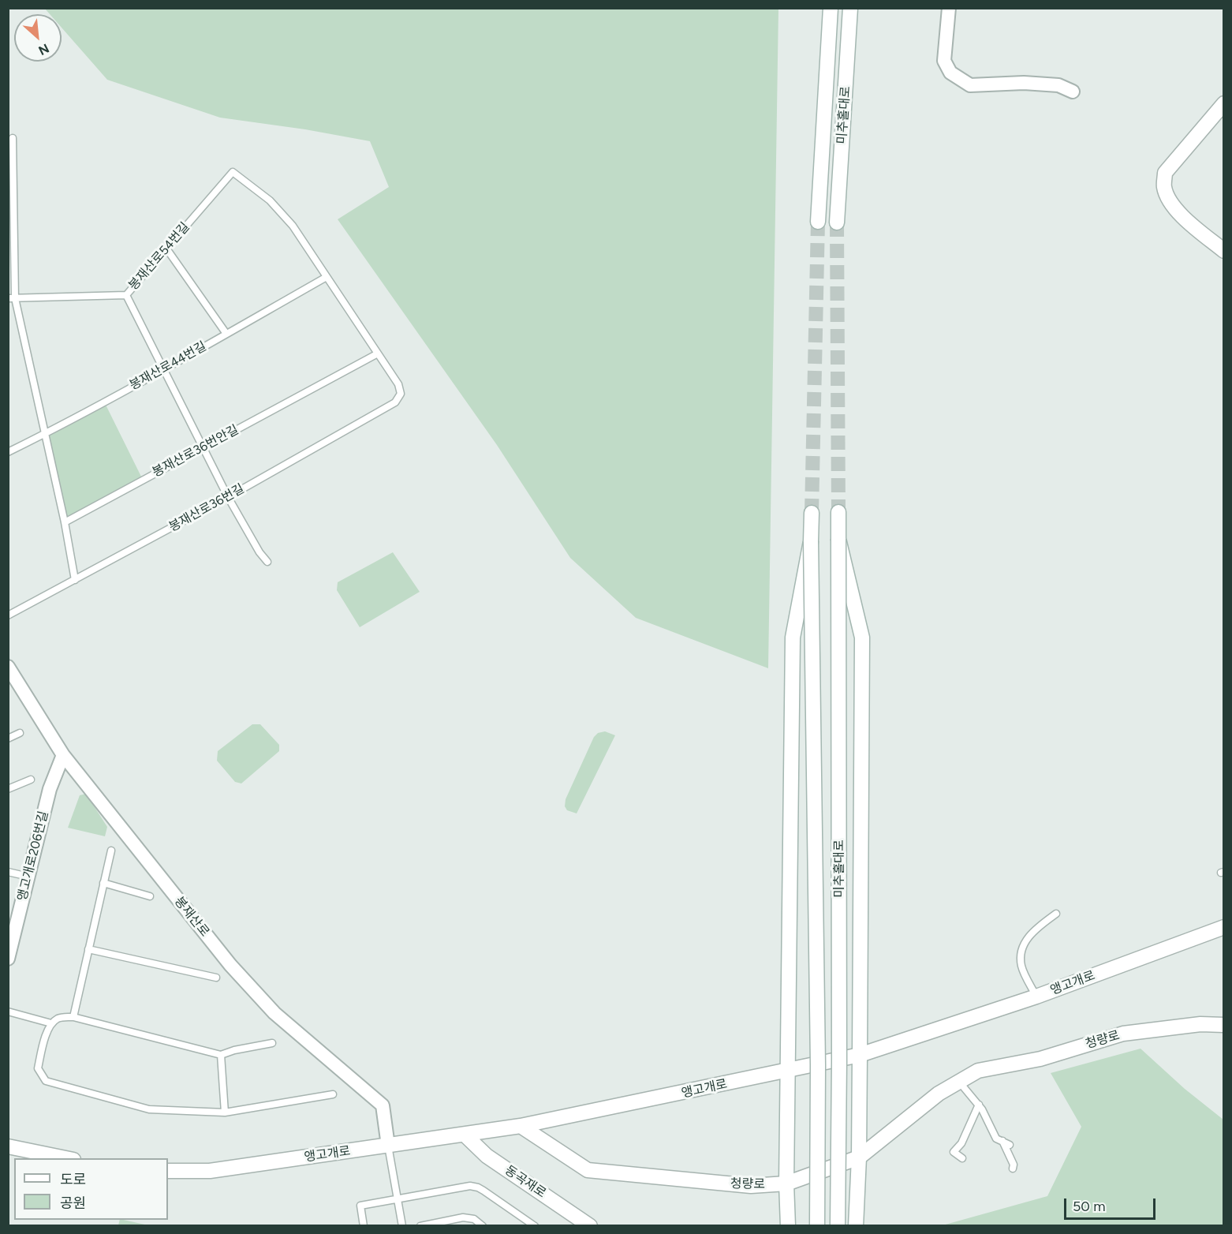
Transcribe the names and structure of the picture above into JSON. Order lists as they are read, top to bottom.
{
  "streets": {
    "main road": [
      "미추홀대로",
      "앵고개로",
      "청량로",
      "동곡재로"
    ],
    "street": ["앵고개로206번길", "봉재산로"],
    "lane": [
      "봉재산로54번길",
      "봉재산로44번길",
      "봉재산로36번안길",
      "봉재산로36번길"
    ]
  },
  "crossings": [
    ["봉재산로54번길", "봉재산로44번길"],
    ["봉재산로36번안길", "봉재산로36번길"],
    ["앵고개로206번길", "봉재산로"],
    ["봉재산로", "앵고개로"],
    ["앵고개로", "청량로"],
    ["앵고개로", "동곡재로"]
  ],
  "legend": ["도로", "공원"],
  "scale_bar": "50 m",
  "north": "bottom right"
}
